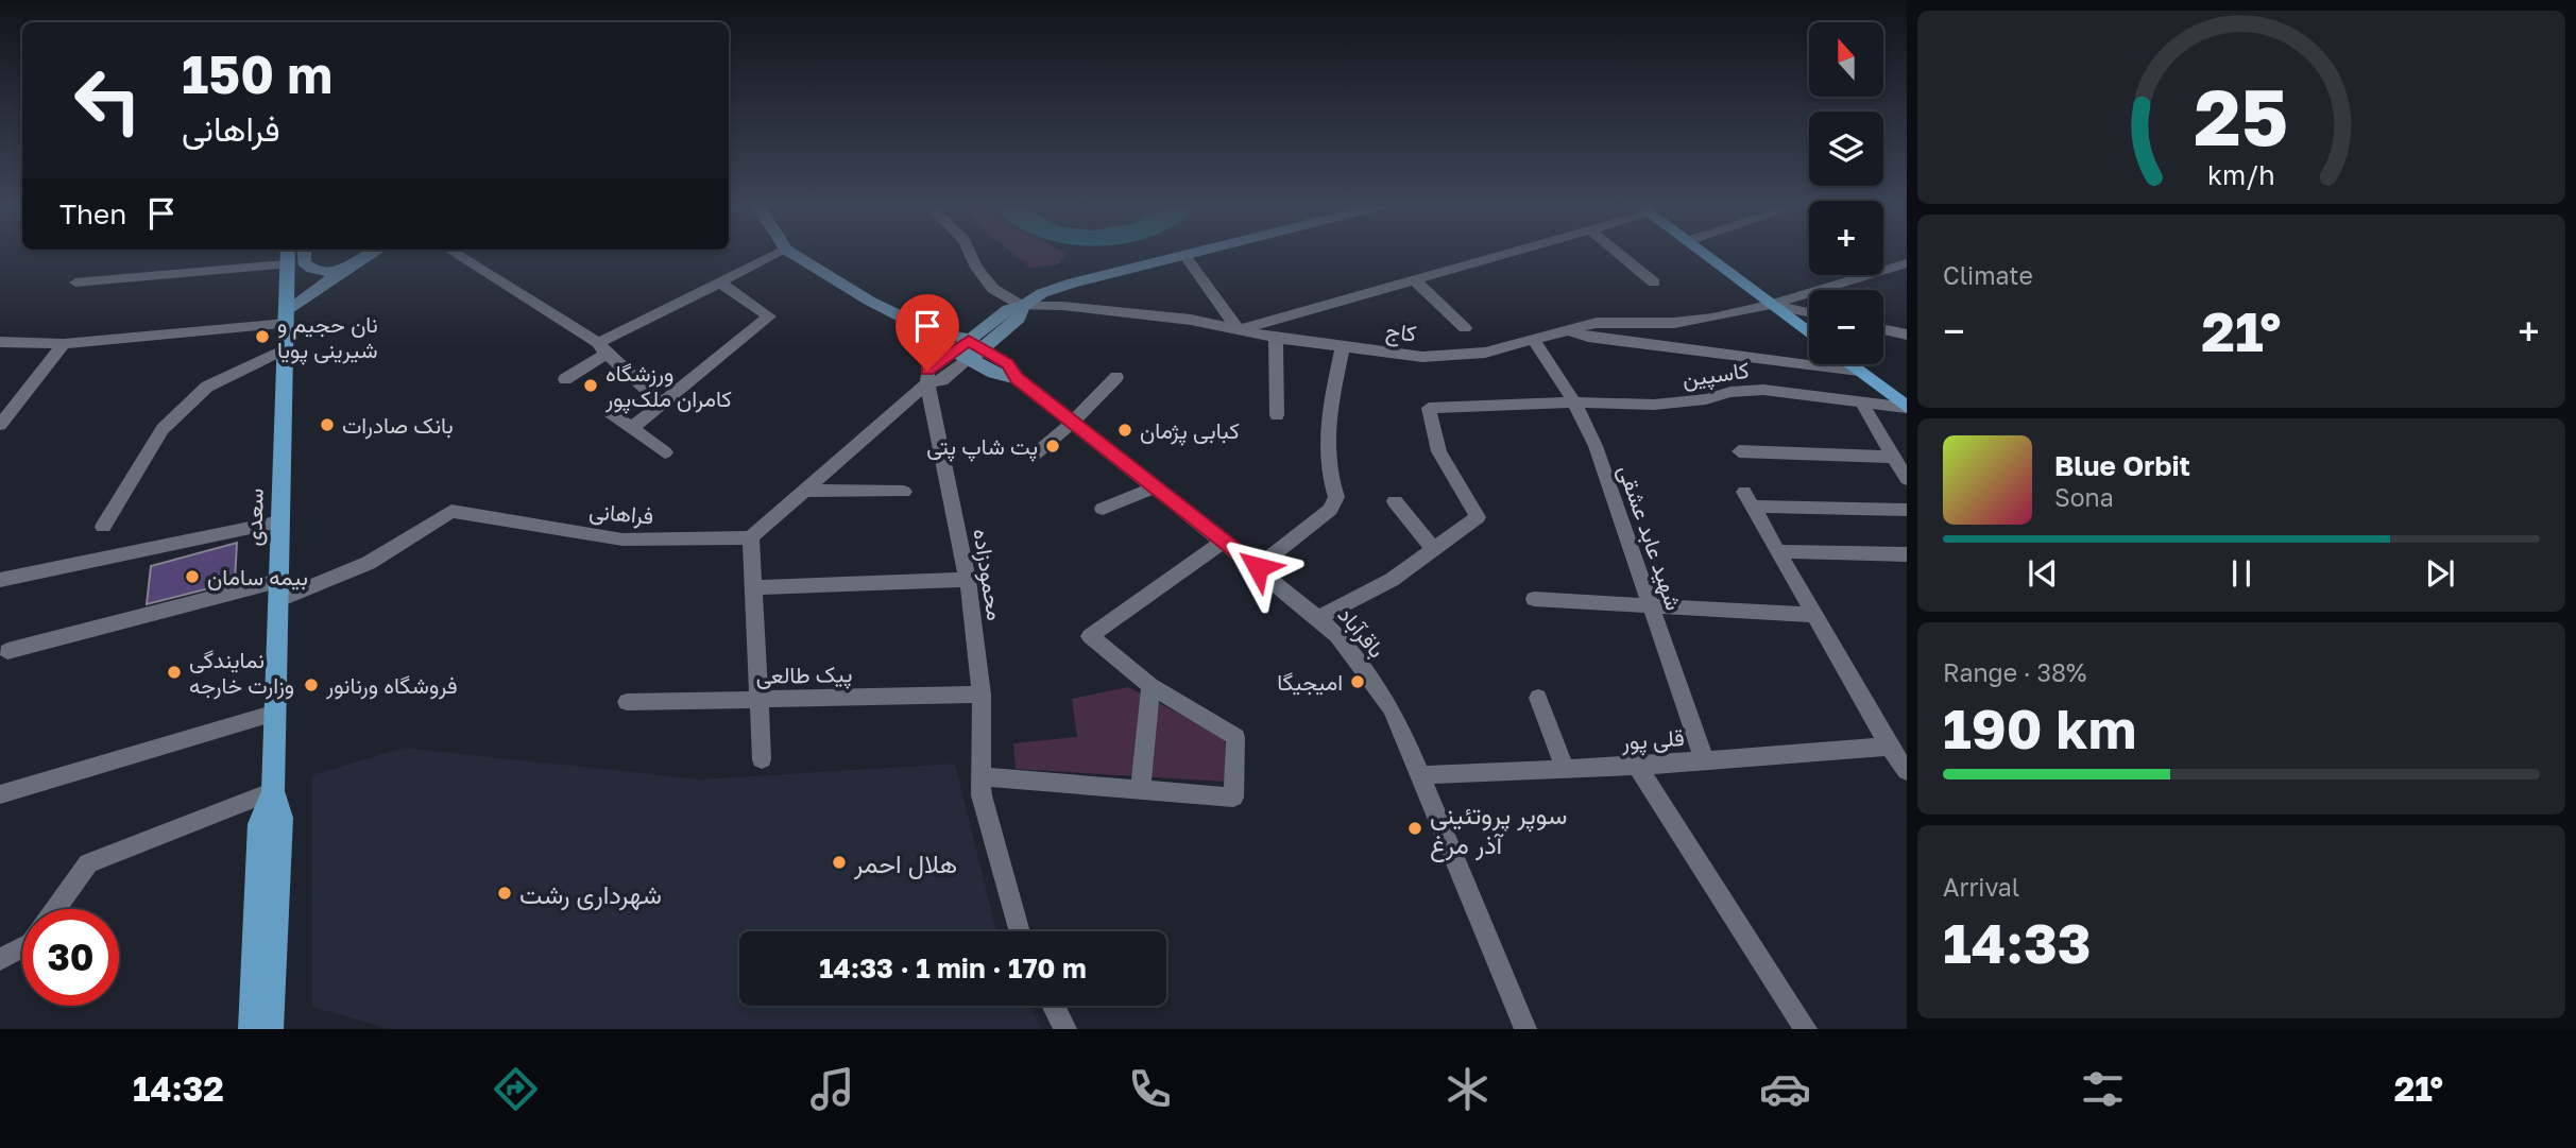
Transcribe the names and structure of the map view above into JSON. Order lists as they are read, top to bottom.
{
  "streets": {
    "main road": ["سعدی"],
    "street": [
      "کاج",
      "کاسپین",
      "فراهانی",
      "شهید عابد عشقی",
      "محمودزاده",
      "باقرآباد",
      "پیک طالعی",
      "قلی پور"
    ]
  },
  "crossings": [
    ["کاج", "شهید عابد عشقی"],
    ["کاسپین", "شهید عابد عشقی"],
    ["فراهانی", "سعدی"],
    ["شهید عابد عشقی", "قلی پور"],
    ["محمودزاده", "پیک طالعی"],
    ["باقرآباد", "قلی پور"]
  ],
  "places": [
    "نان حجیم و شیرینی پویا",
    "ورزشگاه کامران ملک‌پور",
    "بانک صادرات",
    "کبابی پژمان",
    "پت شاپ پتی",
    "بیمه سامان",
    "نمایندگی وزارت خارجه",
    "امیجیگا",
    "فروشگاه ورنانور",
    "سوپر پروتئینی آذر مرغ",
    "هلال احمر",
    "شهرداری رشت"
  ],
  "north": "top",
  "page": {
    "map_buttons": ["+", "−"],
    "turn": ["150 m", "فراهانی"],
    "then": "Then",
    "tile": [
      "Climate",
      ["Range · 38%", "190 km"],
      ["Arrival", "14:33"]
    ],
    "heat": ["−", "21°", "+"],
    "song": ["Blue Orbit", "Sona"],
    "limit": "30",
    "trip": "14:33 · 1 min · 170 m",
    "tabs": ["14:32", "21°"],
    "gauge": ["25", "km/h"]
  }
}
